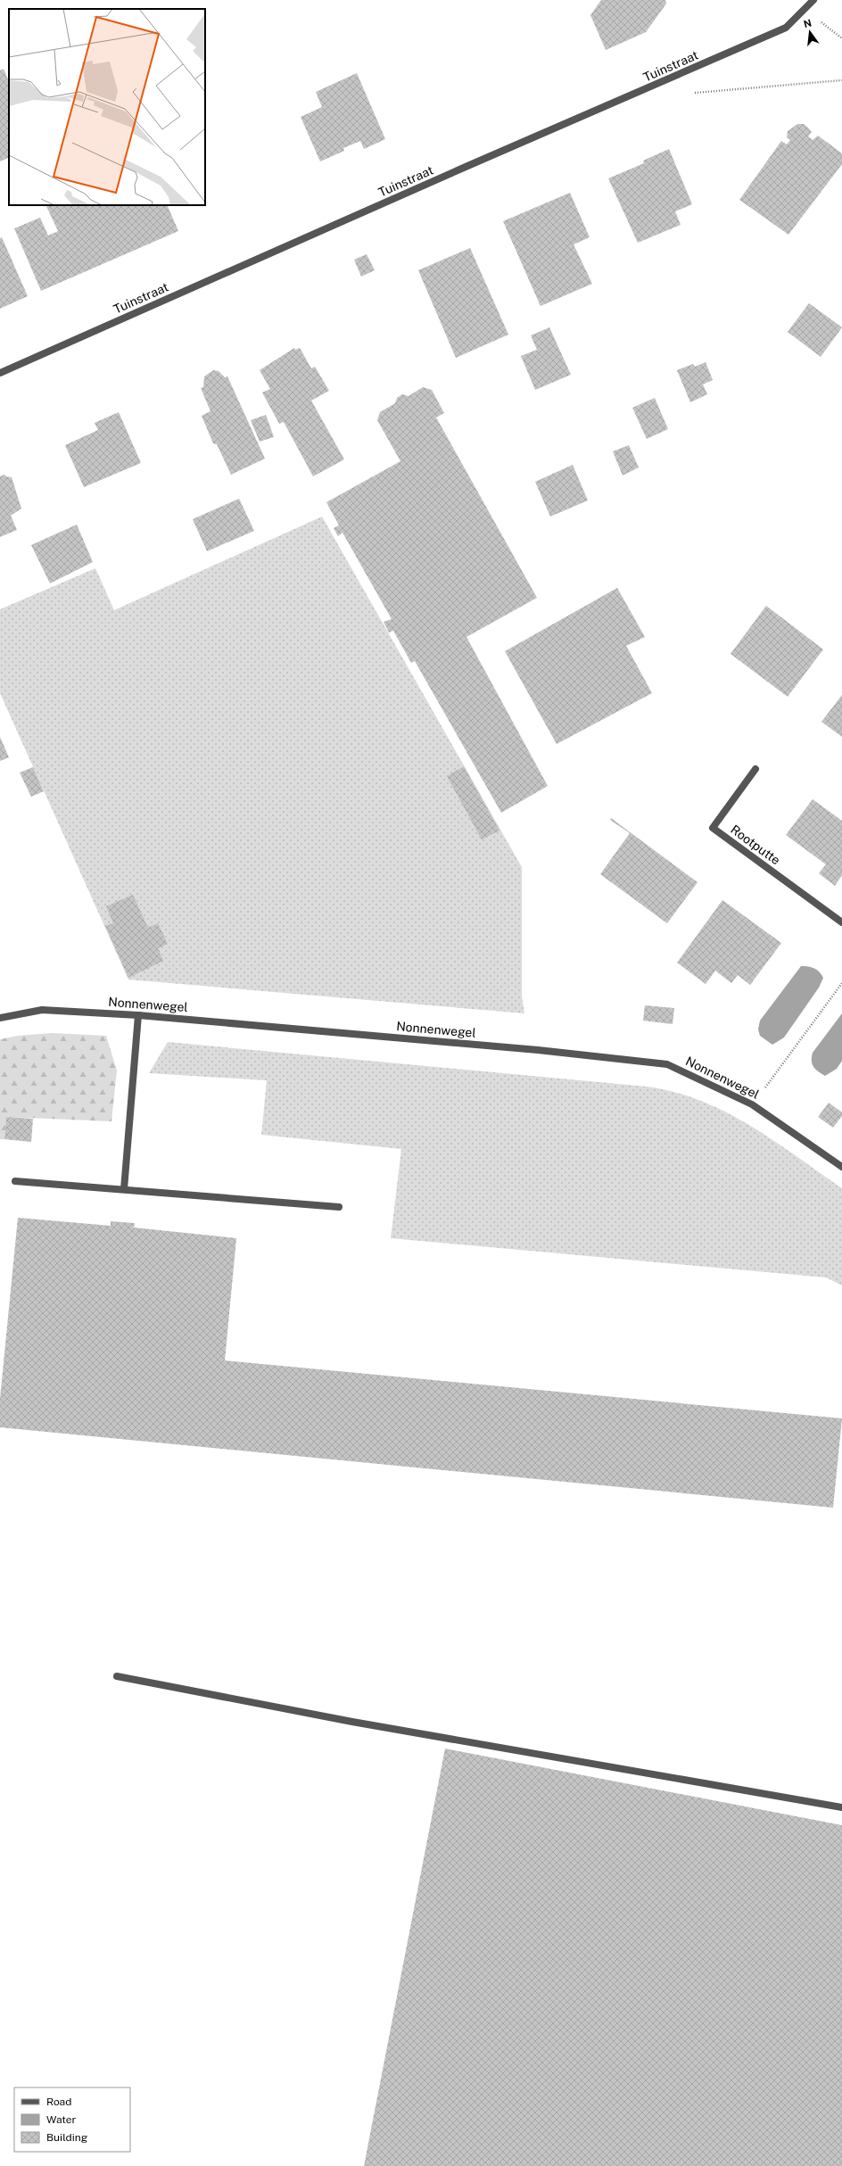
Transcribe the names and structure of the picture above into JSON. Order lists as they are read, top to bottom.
{
  "streets": {
    "street": ["Tuinstraat", "Rootputte", "Nonnenwegel"]
  },
  "legend": ["Road", "Water", "Building"],
  "north": "top"
}
